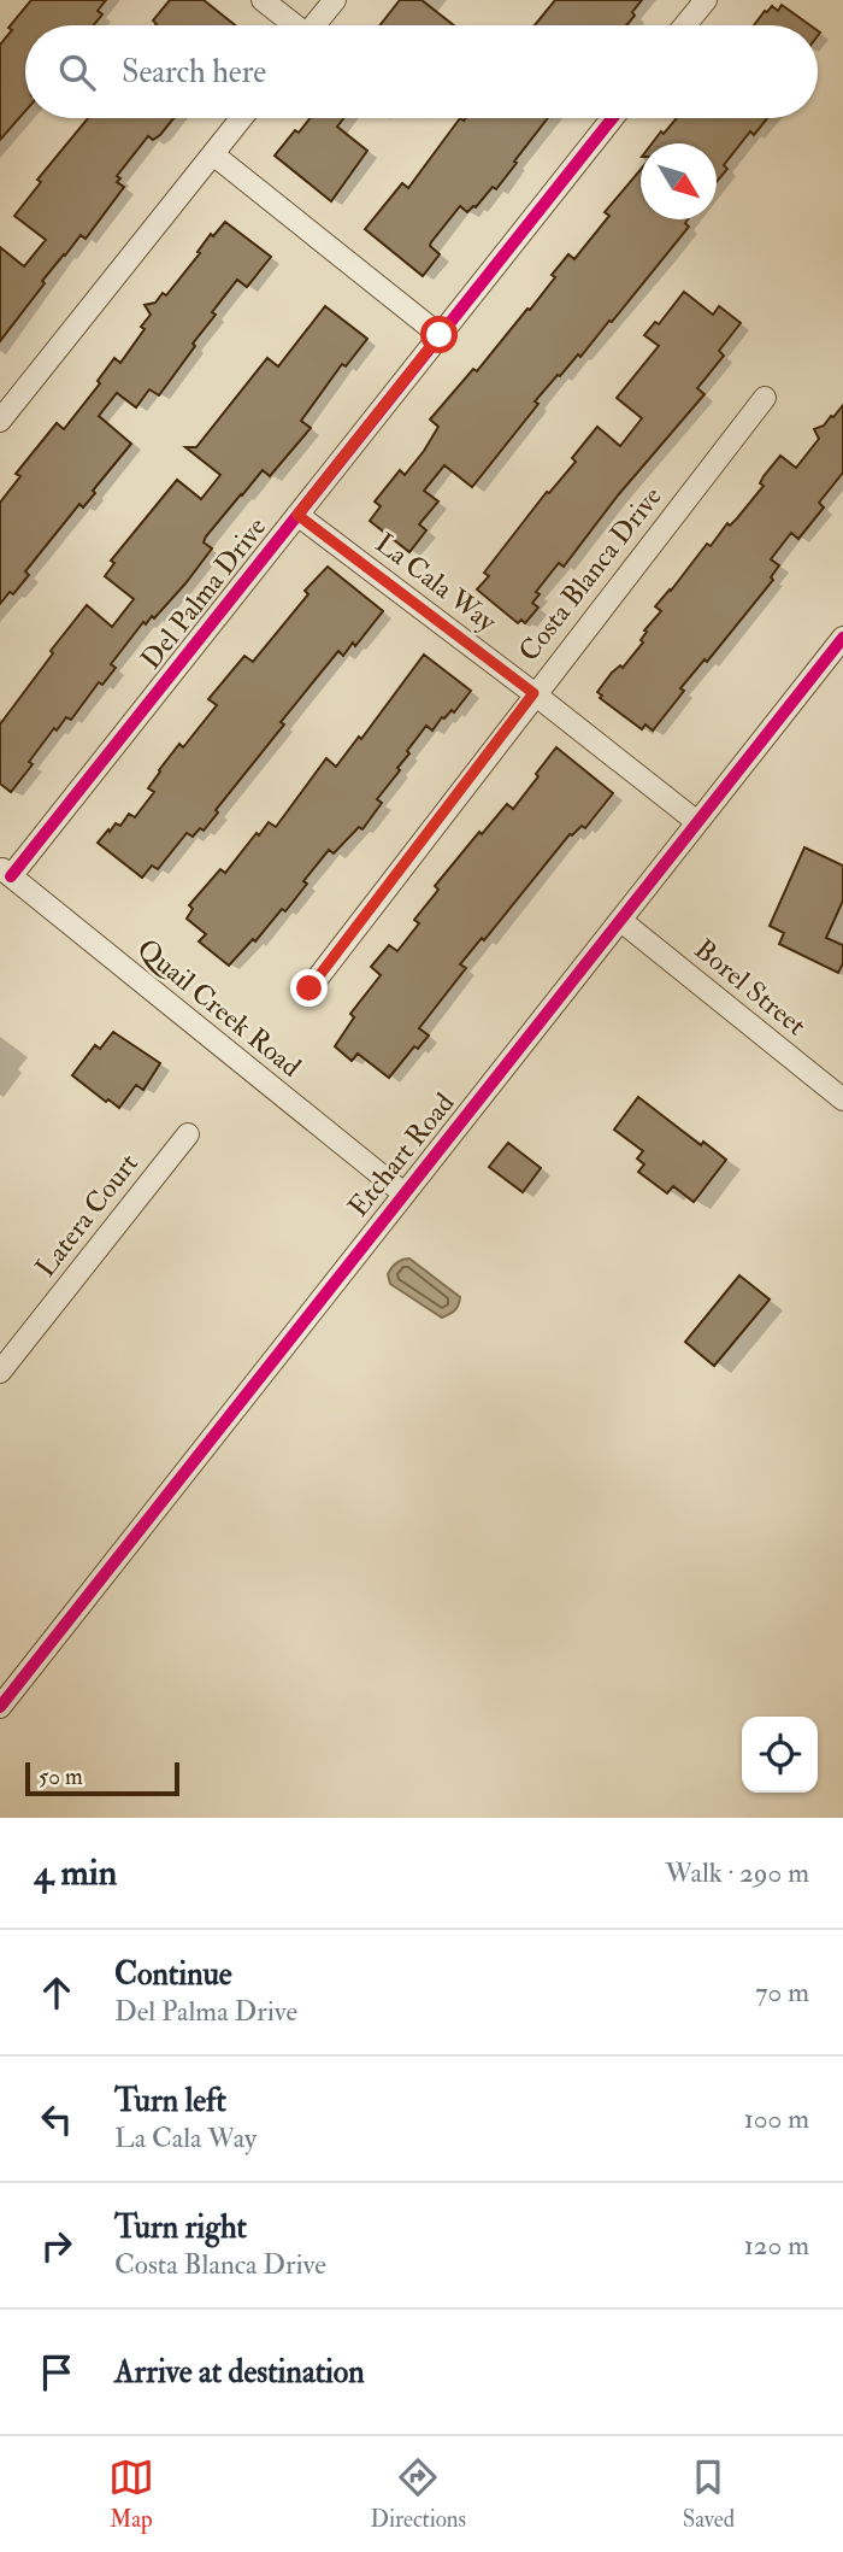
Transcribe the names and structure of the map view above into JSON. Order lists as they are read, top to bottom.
{
  "streets": {
    "street": [
      "Costa Blanca Drive",
      "La Cala Way",
      "Del Palma Drive",
      "Borel Street",
      "Quail Creek Road",
      "Etchart Road",
      "Latera Court"
    ]
  },
  "crossings": [
    ["Costa Blanca Drive", "La Cala Way"],
    ["La Cala Way", "Del Palma Drive"],
    ["La Cala Way", "Etchart Road"],
    ["Del Palma Drive", "Quail Creek Road"],
    ["Borel Street", "Etchart Road"],
    ["Quail Creek Road", "Etchart Road"]
  ],
  "scale_bar": "50 m",
  "north": "bottom right",
  "page": {
    "search": "Search here",
    "scale": "50 m",
    "heading": ["4 min", "Walk · 290 m"],
    "list": [
      ["Continue", "Del Palma Drive", "70 m"],
      ["Turn left", "La Cala Way", "100 m"],
      ["Turn right", "Costa Blanca Drive", "120 m"],
      "Arrive at destination"
    ],
    "nav": ["Map", "Directions", "Saved"]
  }
}
